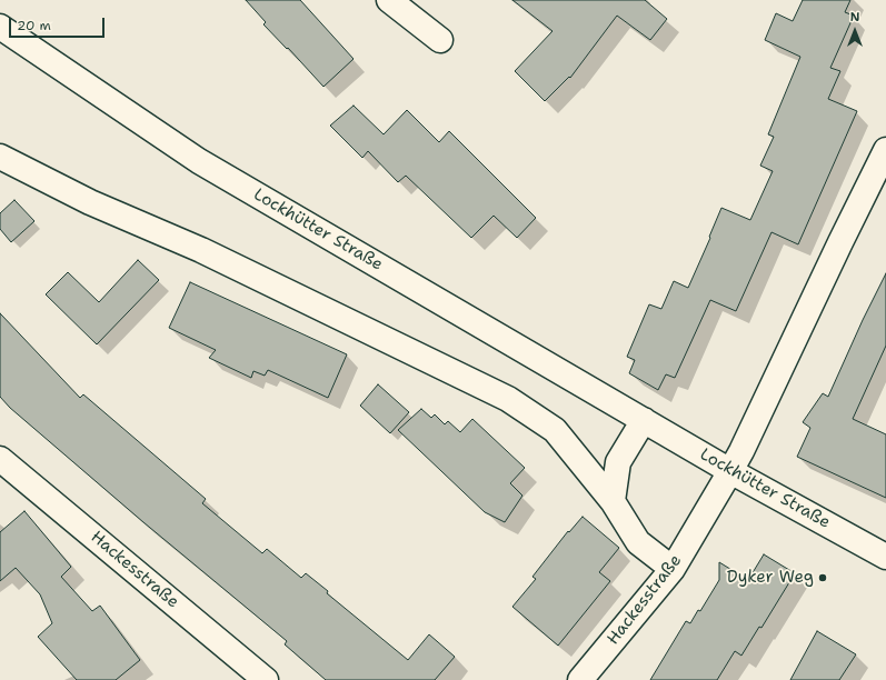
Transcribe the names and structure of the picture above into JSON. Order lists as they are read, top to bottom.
{
  "streets": {
    "street": ["Lockhütter Straße", "Hackesstraße"]
  },
  "crossings": [
    ["Lockhütter Straße", "Hackesstraße"]
  ],
  "places": ["Dyker Weg"],
  "scale_bar": "20 m",
  "north": "top"
}
